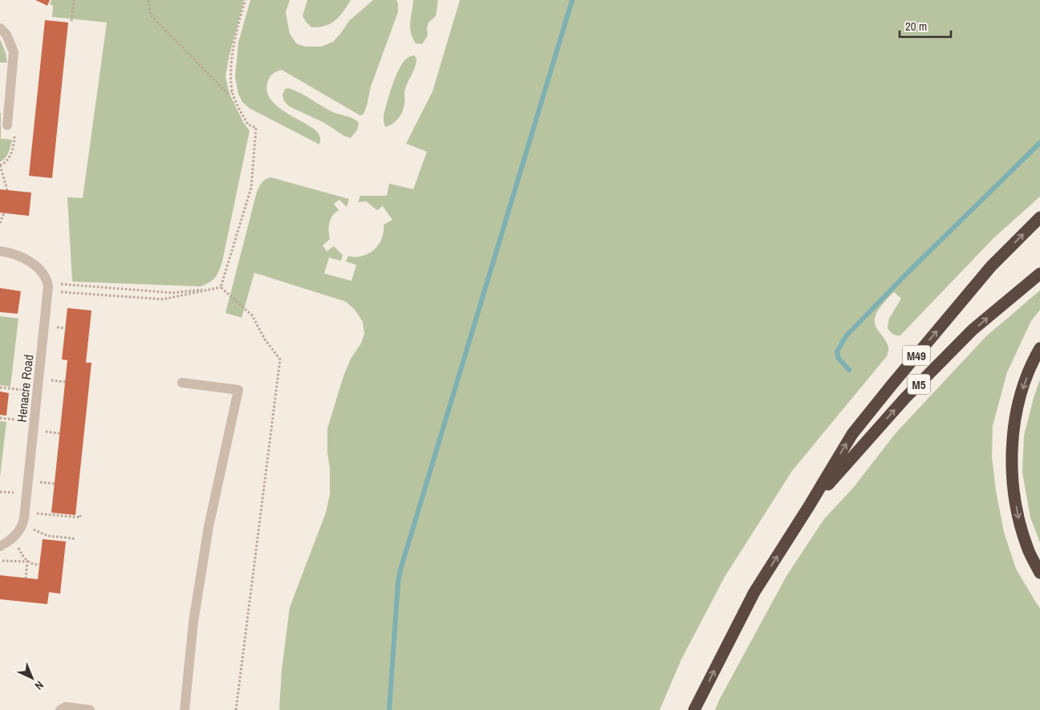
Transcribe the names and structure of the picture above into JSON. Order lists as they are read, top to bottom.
{
  "streets": {
    "highway": ["M49", "M5"],
    "street": ["Henacre Road"]
  },
  "crossings": [
    ["M49", "M5"]
  ],
  "scale_bar": "20 m",
  "north": "bottom right"
}
